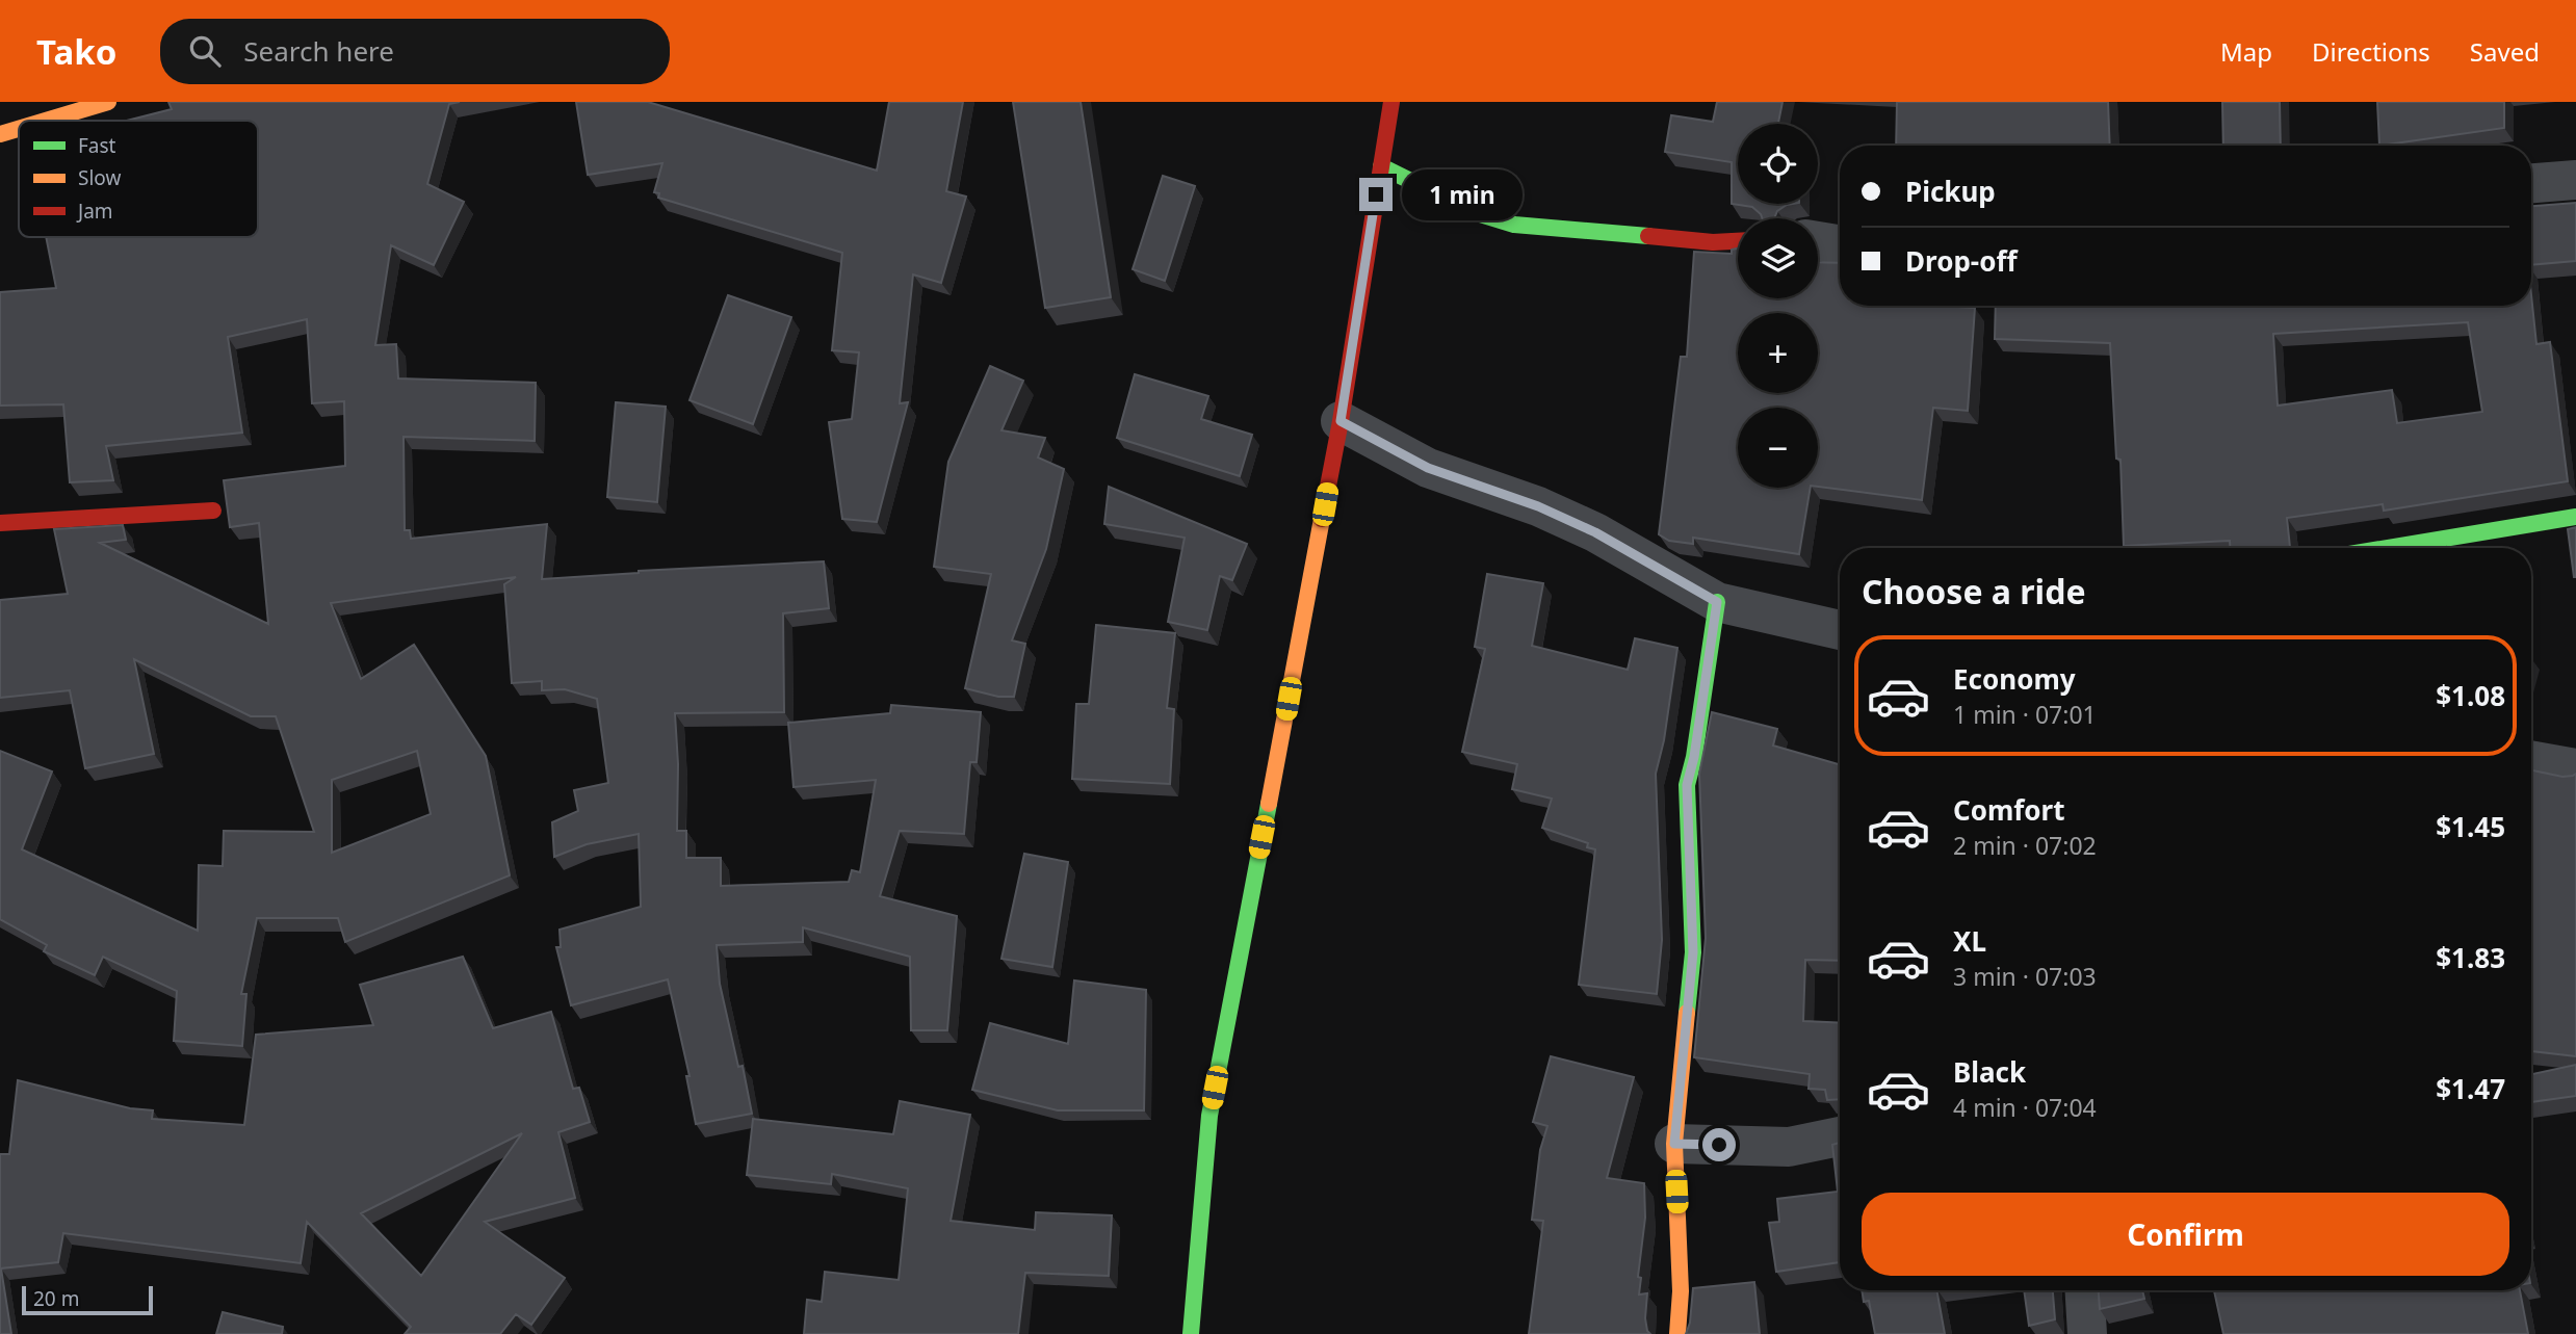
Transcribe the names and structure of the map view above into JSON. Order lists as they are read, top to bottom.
{
  "legend": ["Fast", "Slow", "Jam"],
  "scale_bar": "20 m",
  "page": {
    "header": "Tako",
    "search": "Search here",
    "nav": ["Map", "Directions", "Saved"],
    "map_buttons": ["+", "−"],
    "banner": ["Pickup", "Drop-off"],
    "bubble": "1 min",
    "heading": "Choose a ride",
    "list": [
      {
        "name": "Economy",
        "note": "1 min · 07:01",
        "value": "$1.08"
      },
      {
        "name": "Comfort",
        "note": "2 min · 07:02",
        "value": "$1.45"
      },
      {
        "name": "XL",
        "note": "3 min · 07:03",
        "value": "$1.83"
      },
      {
        "name": "Black",
        "note": "4 min · 07:04",
        "value": "$1.47"
      }
    ],
    "buttons": "Confirm",
    "scale": "20 m"
  }
}
